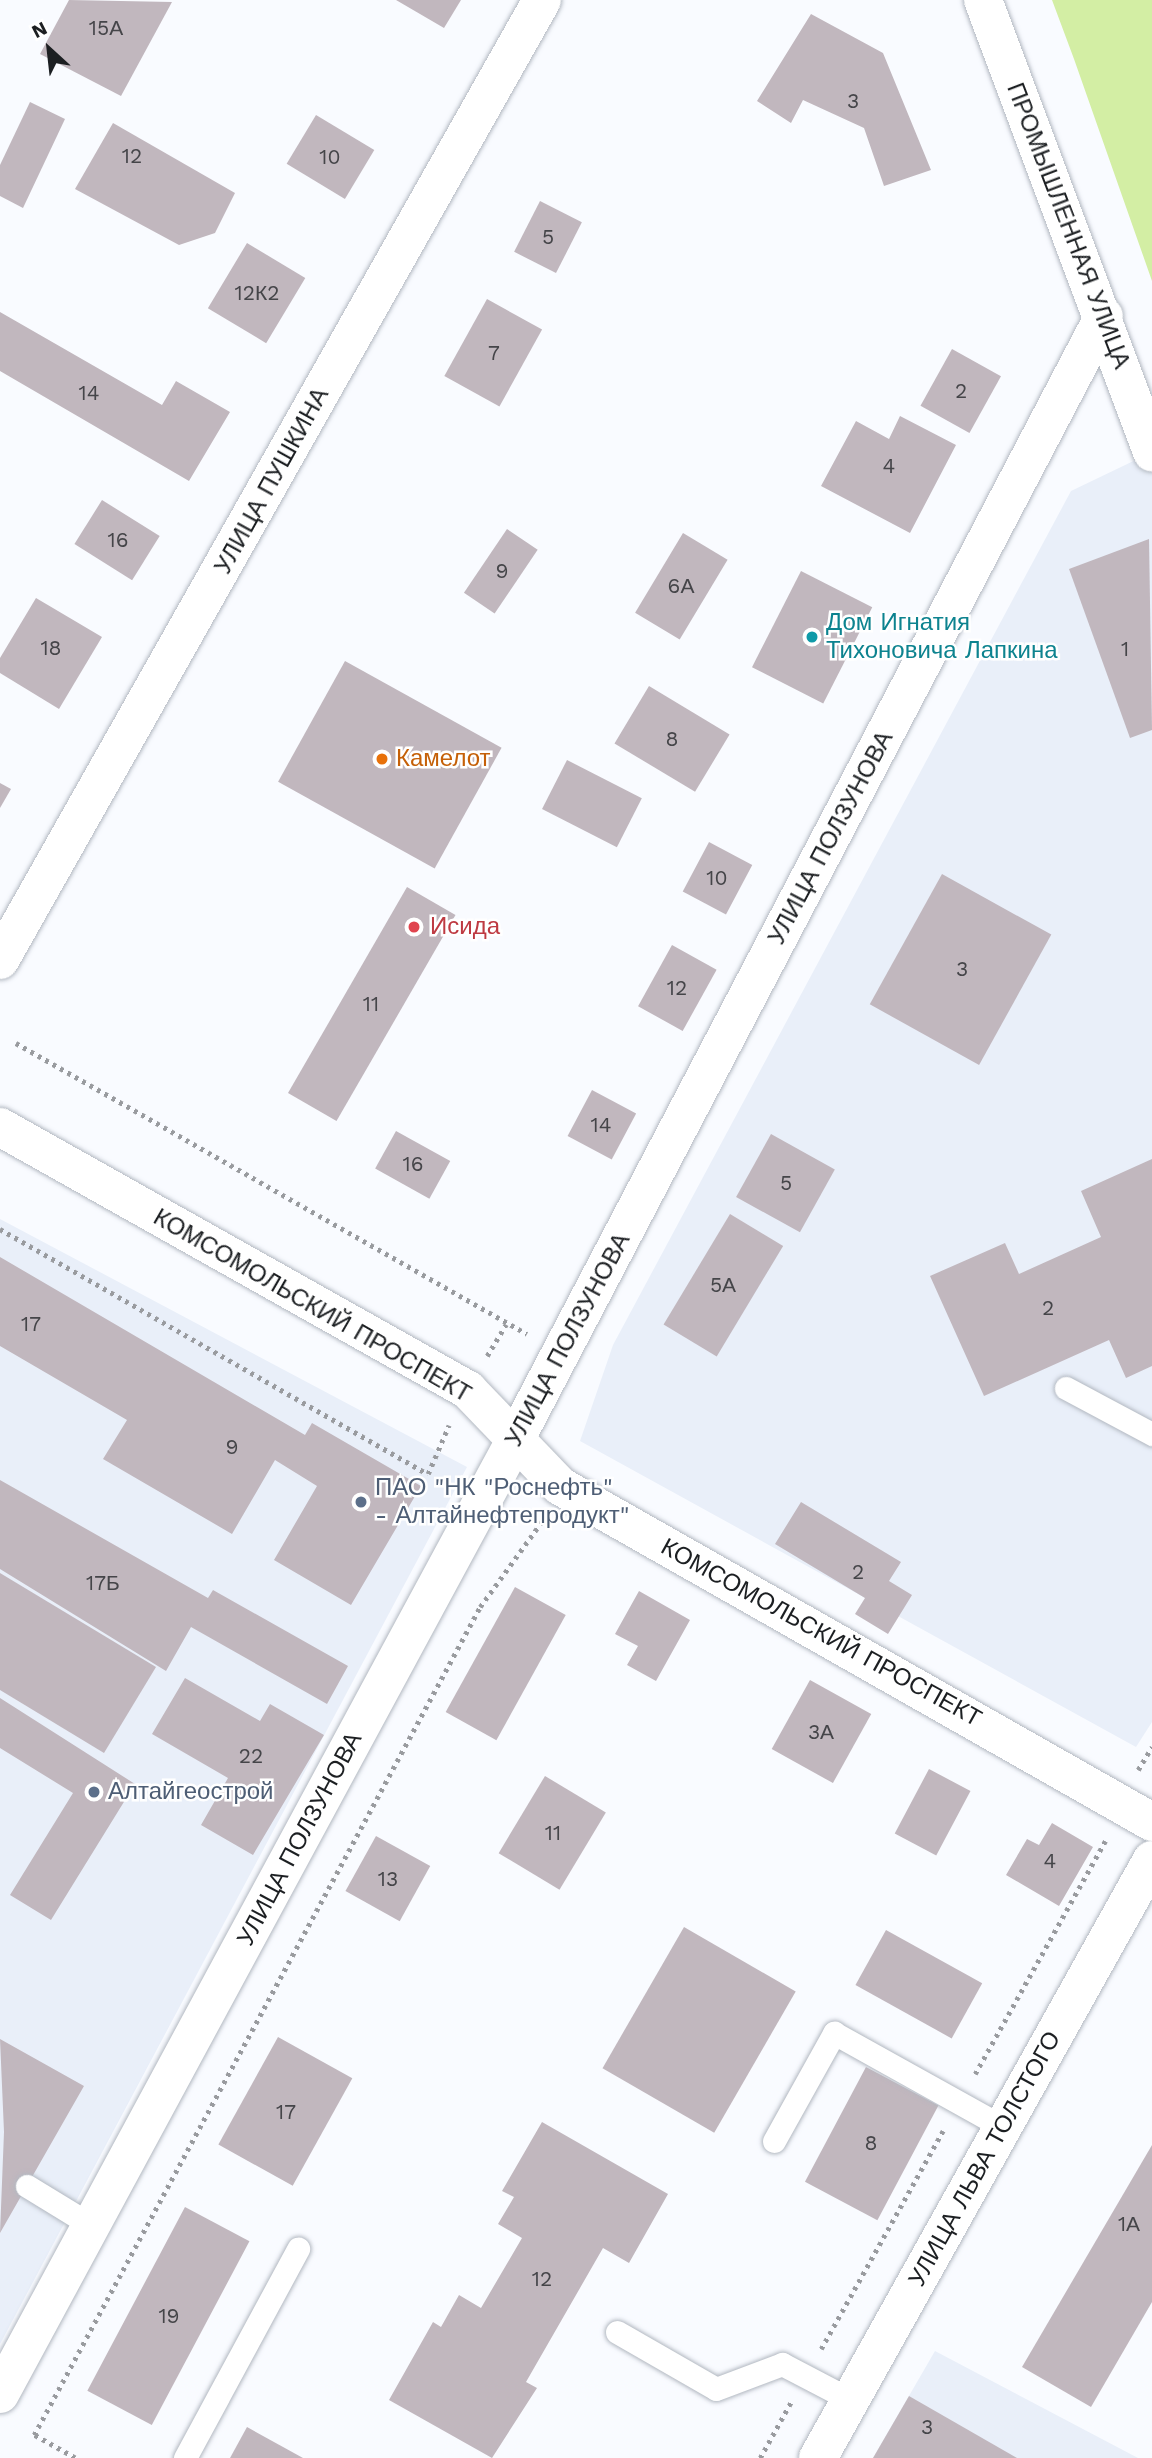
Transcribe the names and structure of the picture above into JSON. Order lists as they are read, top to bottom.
{
  "streets": {
    "street": [
      "ПРОМЫШЛЕННАЯ УЛИЦА",
      "УЛИЦА ПУШКИНА",
      "УЛИЦА ПОЛЗУНОВА",
      "КОМСОМОЛЬСКИЙ ПРОСПЕКТ",
      "УЛИЦА ЛЬВА ТОЛСТОГО"
    ]
  },
  "crossings": [
    ["ПРОМЫШЛЕННАЯ УЛИЦА", "УЛИЦА ПОЛЗУНОВА"],
    ["УЛИЦА ПОЛЗУНОВА", "КОМСОМОЛЬСКИЙ ПРОСПЕКТ"]
  ],
  "places": [
    "Дом Игнатия Тихоновича Лапкина",
    "Камелот",
    "Исида",
    "ПАО \"НК \"Роснефть\" - Алтайнефтепродукт\"",
    "Алтайгеострой"
  ],
  "house_numbers": [
    "15А",
    "3",
    "12",
    "10",
    "5",
    "12К2",
    "7",
    "2",
    "14",
    "4",
    "16",
    "9",
    "6А",
    "18",
    "1",
    "8",
    "10",
    "3",
    "12",
    "11",
    "14",
    "16",
    "5",
    "5А",
    "2",
    "17",
    "9",
    "2",
    "17Б",
    "3А",
    "22",
    "11",
    "4",
    "13",
    "17",
    "8",
    "1А",
    "12",
    "19",
    "3"
  ],
  "north": "top left"
}
